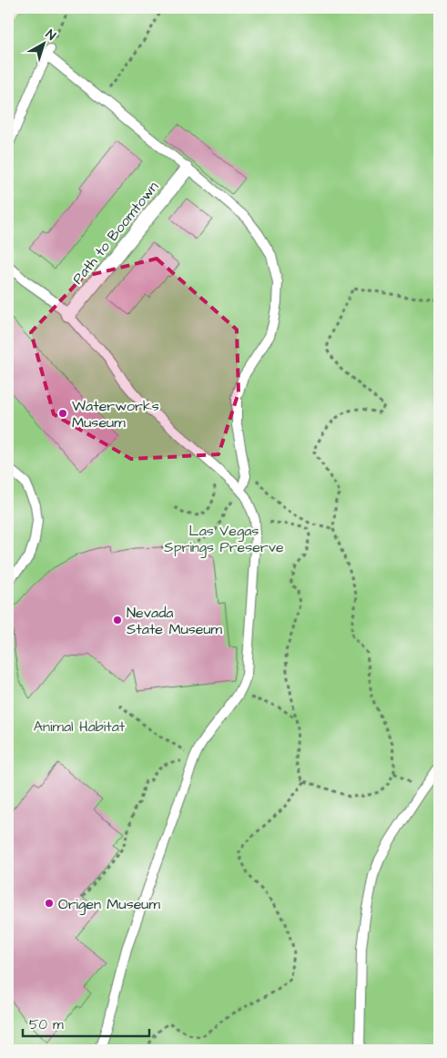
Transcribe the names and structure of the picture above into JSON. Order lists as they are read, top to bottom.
{
  "streets": {
    "street": ["Path to Boomtown"]
  },
  "parks": ["Las Vegas Springs Preserve", "Animal Habitat"],
  "places": ["Waterworks Museum", "Nevada State Museum", "Origen Museum"],
  "scale_bar": "50 m",
  "north": "top right"
}
